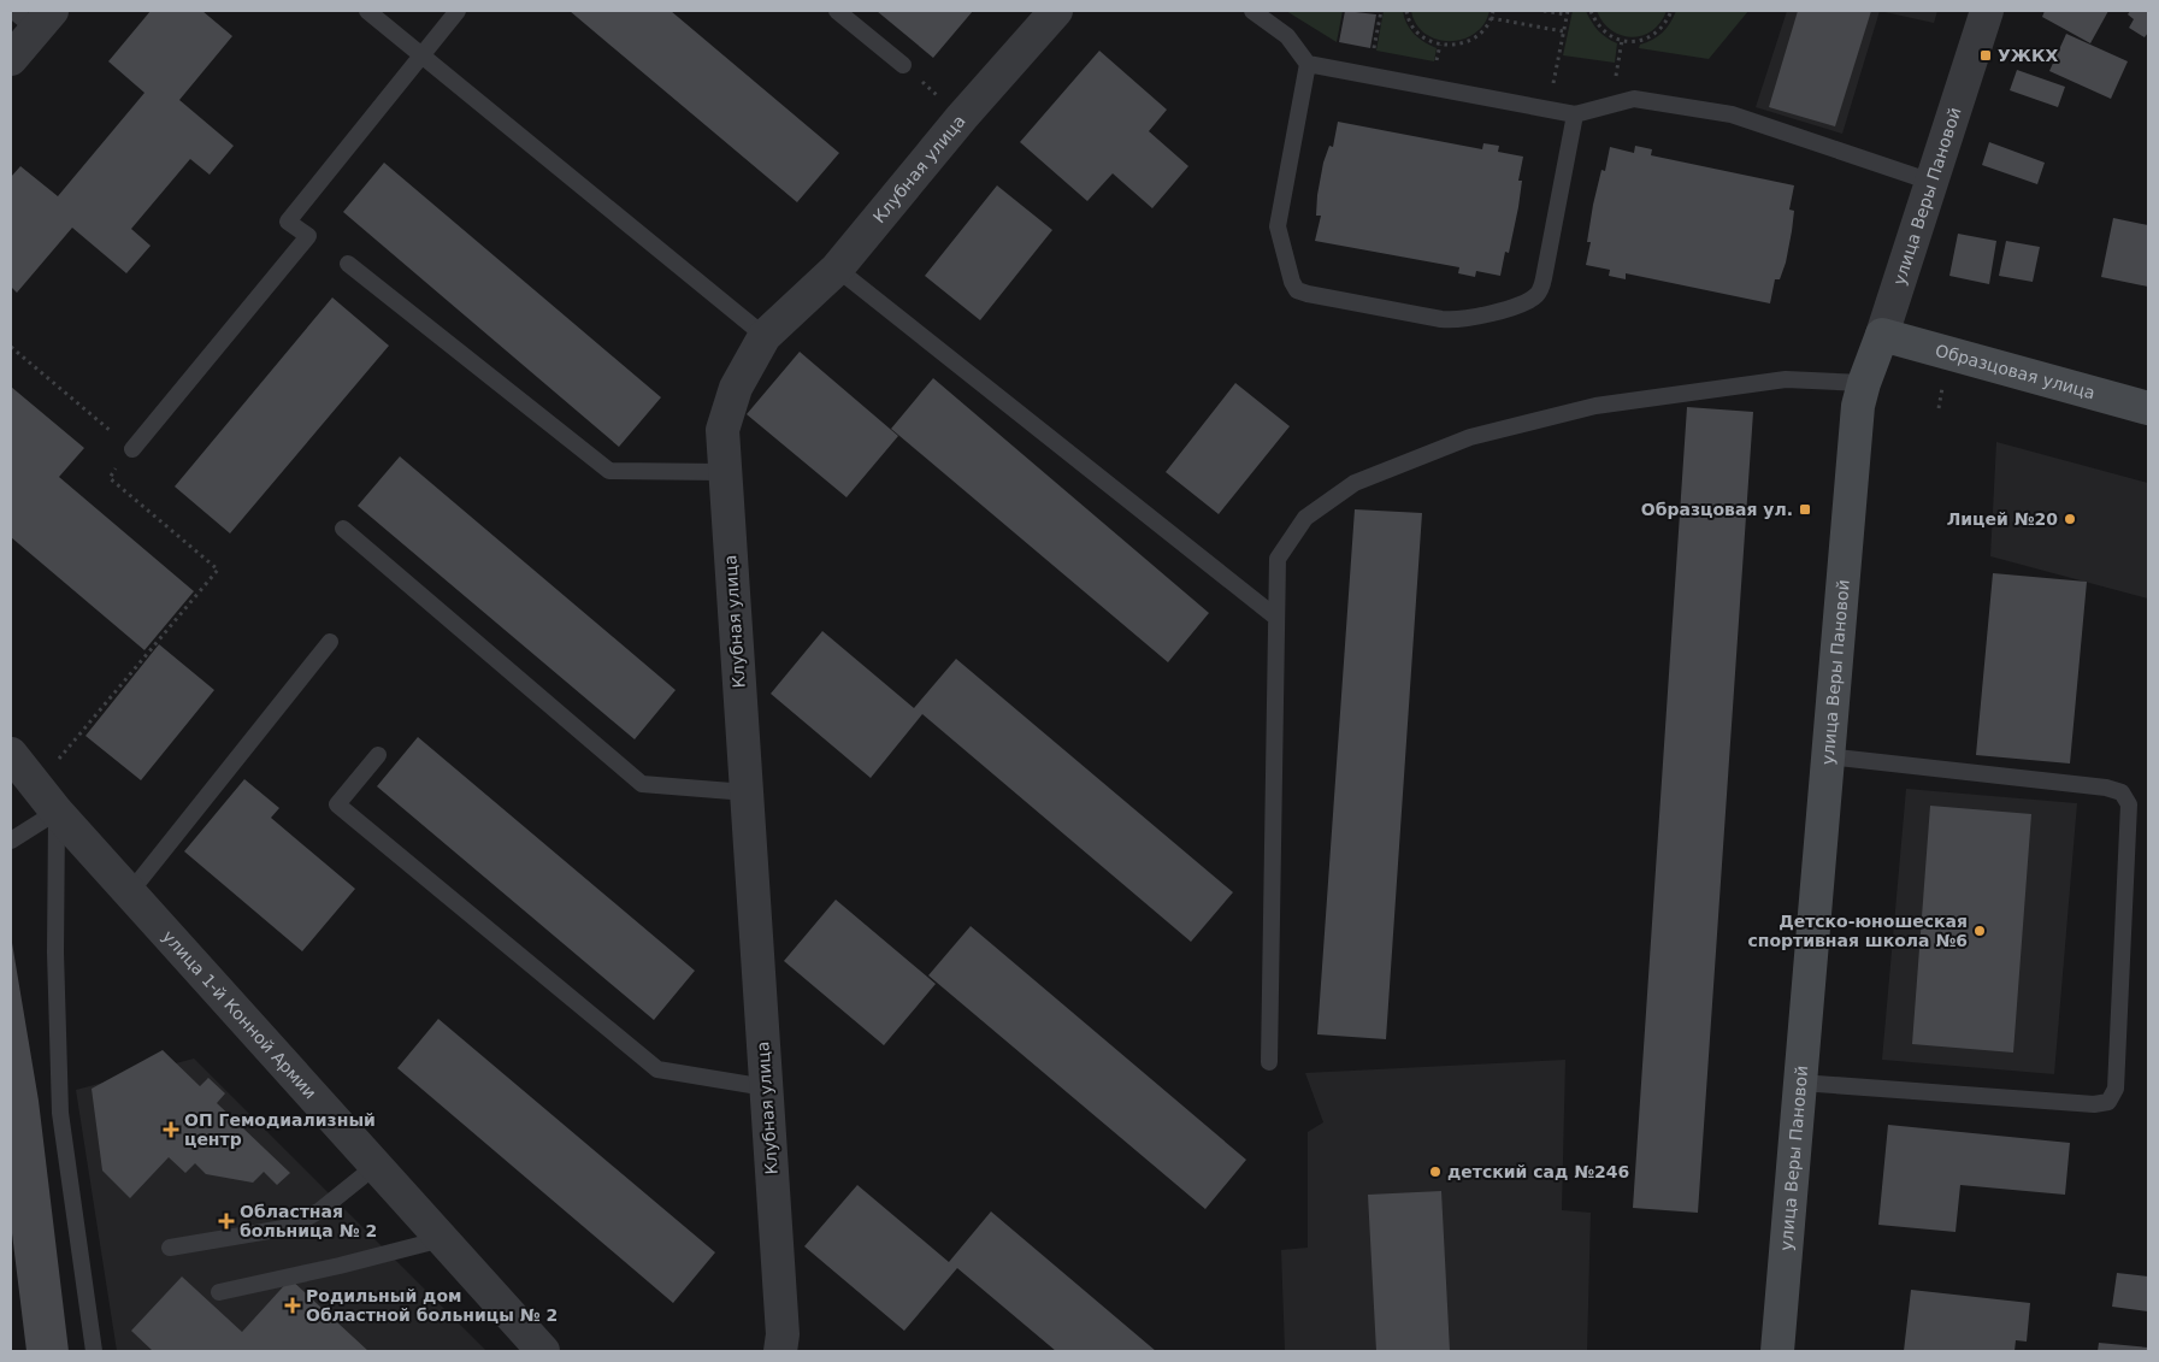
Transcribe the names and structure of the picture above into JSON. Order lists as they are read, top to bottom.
{
  "streets": {
    "street": [
      "Клубная улица",
      "улица Веры Пановой",
      "Образцовая улица",
      "улица 1-й Конной Армии"
    ]
  },
  "crossings": [
    ["улица Веры Пановой", "Образцовая улица"]
  ],
  "places": {
    "transit": ["УЖКХ", "Образцовая ул."],
    "other": ["Лицей №20", "Детско-юношеская спортивная школа №6", "детский сад №246"],
    "health": ["ОП Гемодиализный центр", "Областная больница № 2", "Родильный дом Областной больницы № 2"]
  }
}
